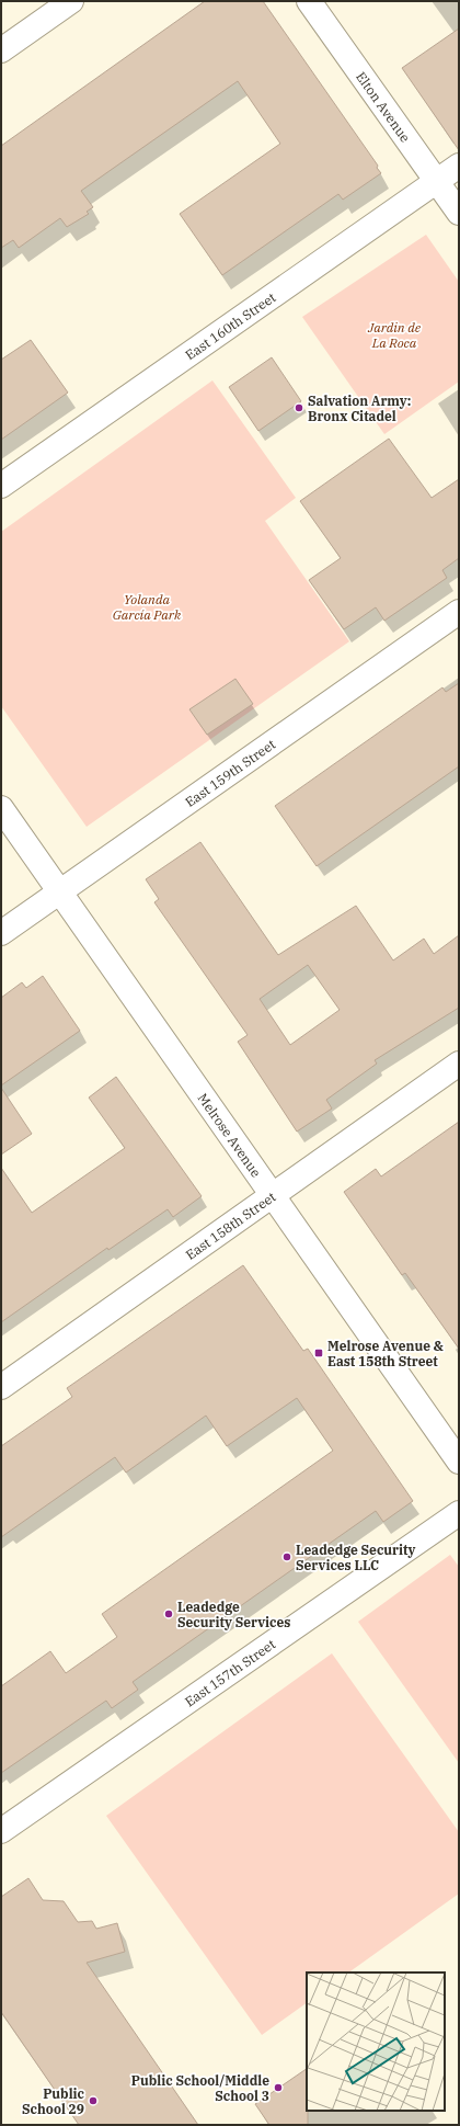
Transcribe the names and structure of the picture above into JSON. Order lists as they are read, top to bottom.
{
  "streets": {
    "street": [
      "Elton Avenue",
      "East 160th Street",
      "East 159th Street",
      "Melrose Avenue",
      "East 158th Street",
      "East 157th Street"
    ]
  },
  "crossings": [
    ["Elton Avenue", "East 160th Street"],
    ["East 159th Street", "Melrose Avenue"],
    ["Melrose Avenue", "East 158th Street"]
  ],
  "parks": ["Jardin de La Roca", "Yolanda García Park"],
  "places": {
    "other": [
      "Salvation Army: Bronx Citadel",
      "Leadedge Security Services LLC",
      "Leadedge Security Services",
      "Public School/Middle School 3",
      "Public School 29"
    ],
    "transit": ["Melrose Avenue & East 158th Street"]
  }
}
